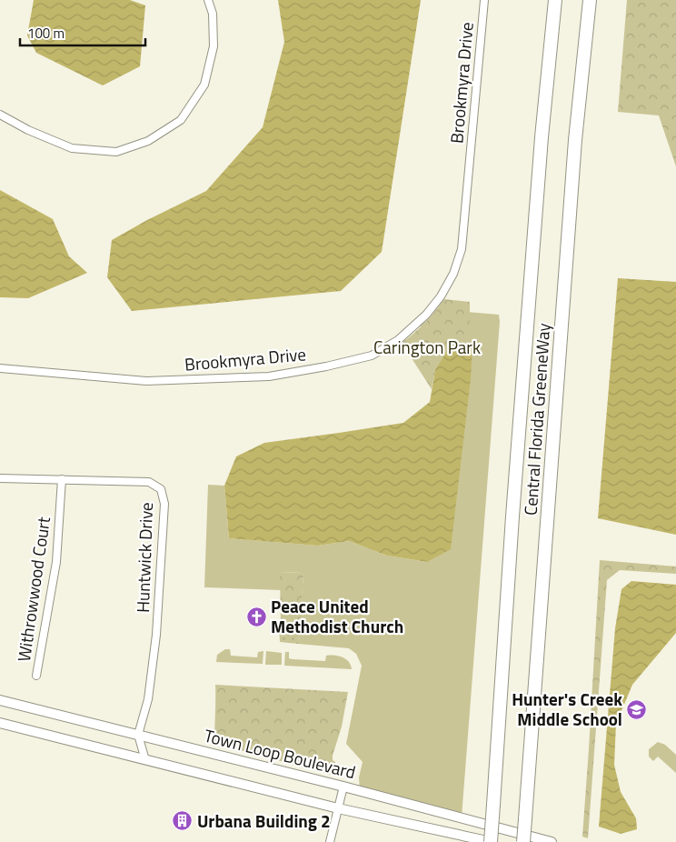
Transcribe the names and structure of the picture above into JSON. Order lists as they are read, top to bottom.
{
  "streets": {
    "highway": ["Central Florida GreeneWay"],
    "street": [
      "Brookmyra Drive",
      "Huntwick Drive",
      "Withrowwood Court",
      "Town Loop Boulevard"
    ]
  },
  "crossings": [
    ["Huntwick Drive", "Withrowwood Court"],
    ["Huntwick Drive", "Town Loop Boulevard"]
  ],
  "parks": ["Carington Park"],
  "places": {
    "church": ["Peace United Methodist Church"],
    "school or university": ["Hunter's Creek Middle School"],
    "building": ["Urbana Building 2"]
  },
  "scale_bar": "100 m"
}
